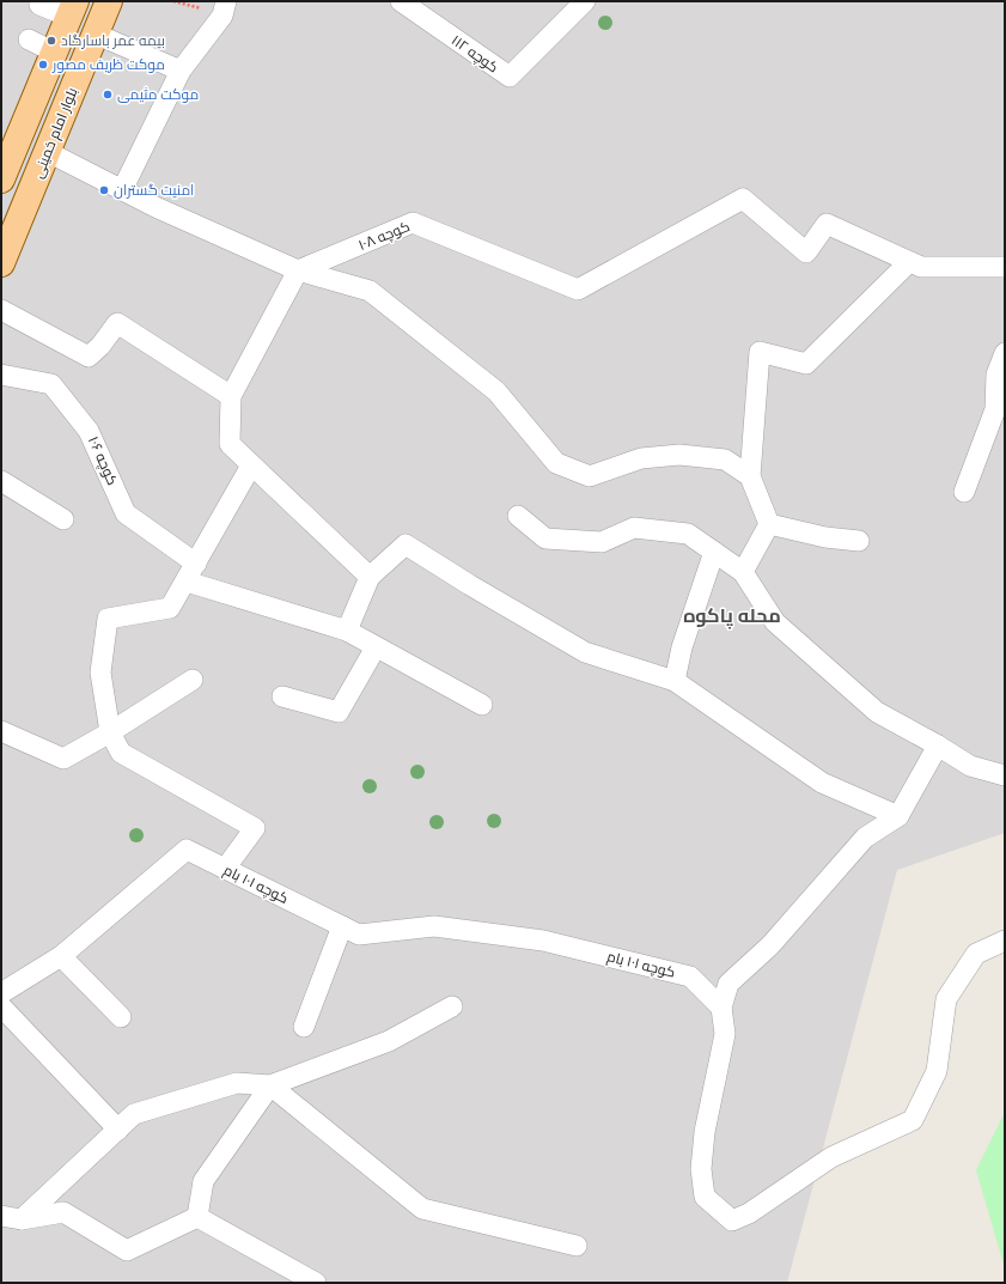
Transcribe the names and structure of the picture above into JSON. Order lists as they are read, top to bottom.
{
  "streets": {
    "main road": ["بلوار امام خمینی"],
    "street": [
      "کوچه ۱۱۲",
      "کوچه ۱۰۸",
      "کوچه ۱۰۶",
      "کوچه ۱۰۱ بام"
    ]
  },
  "districts": ["محله پاکوه"],
  "places": [
    "بیمه عمر باسارگاد",
    "موکت ظریف مصور",
    "موکت مثیمی",
    "امنیت گستران"
  ]
}
